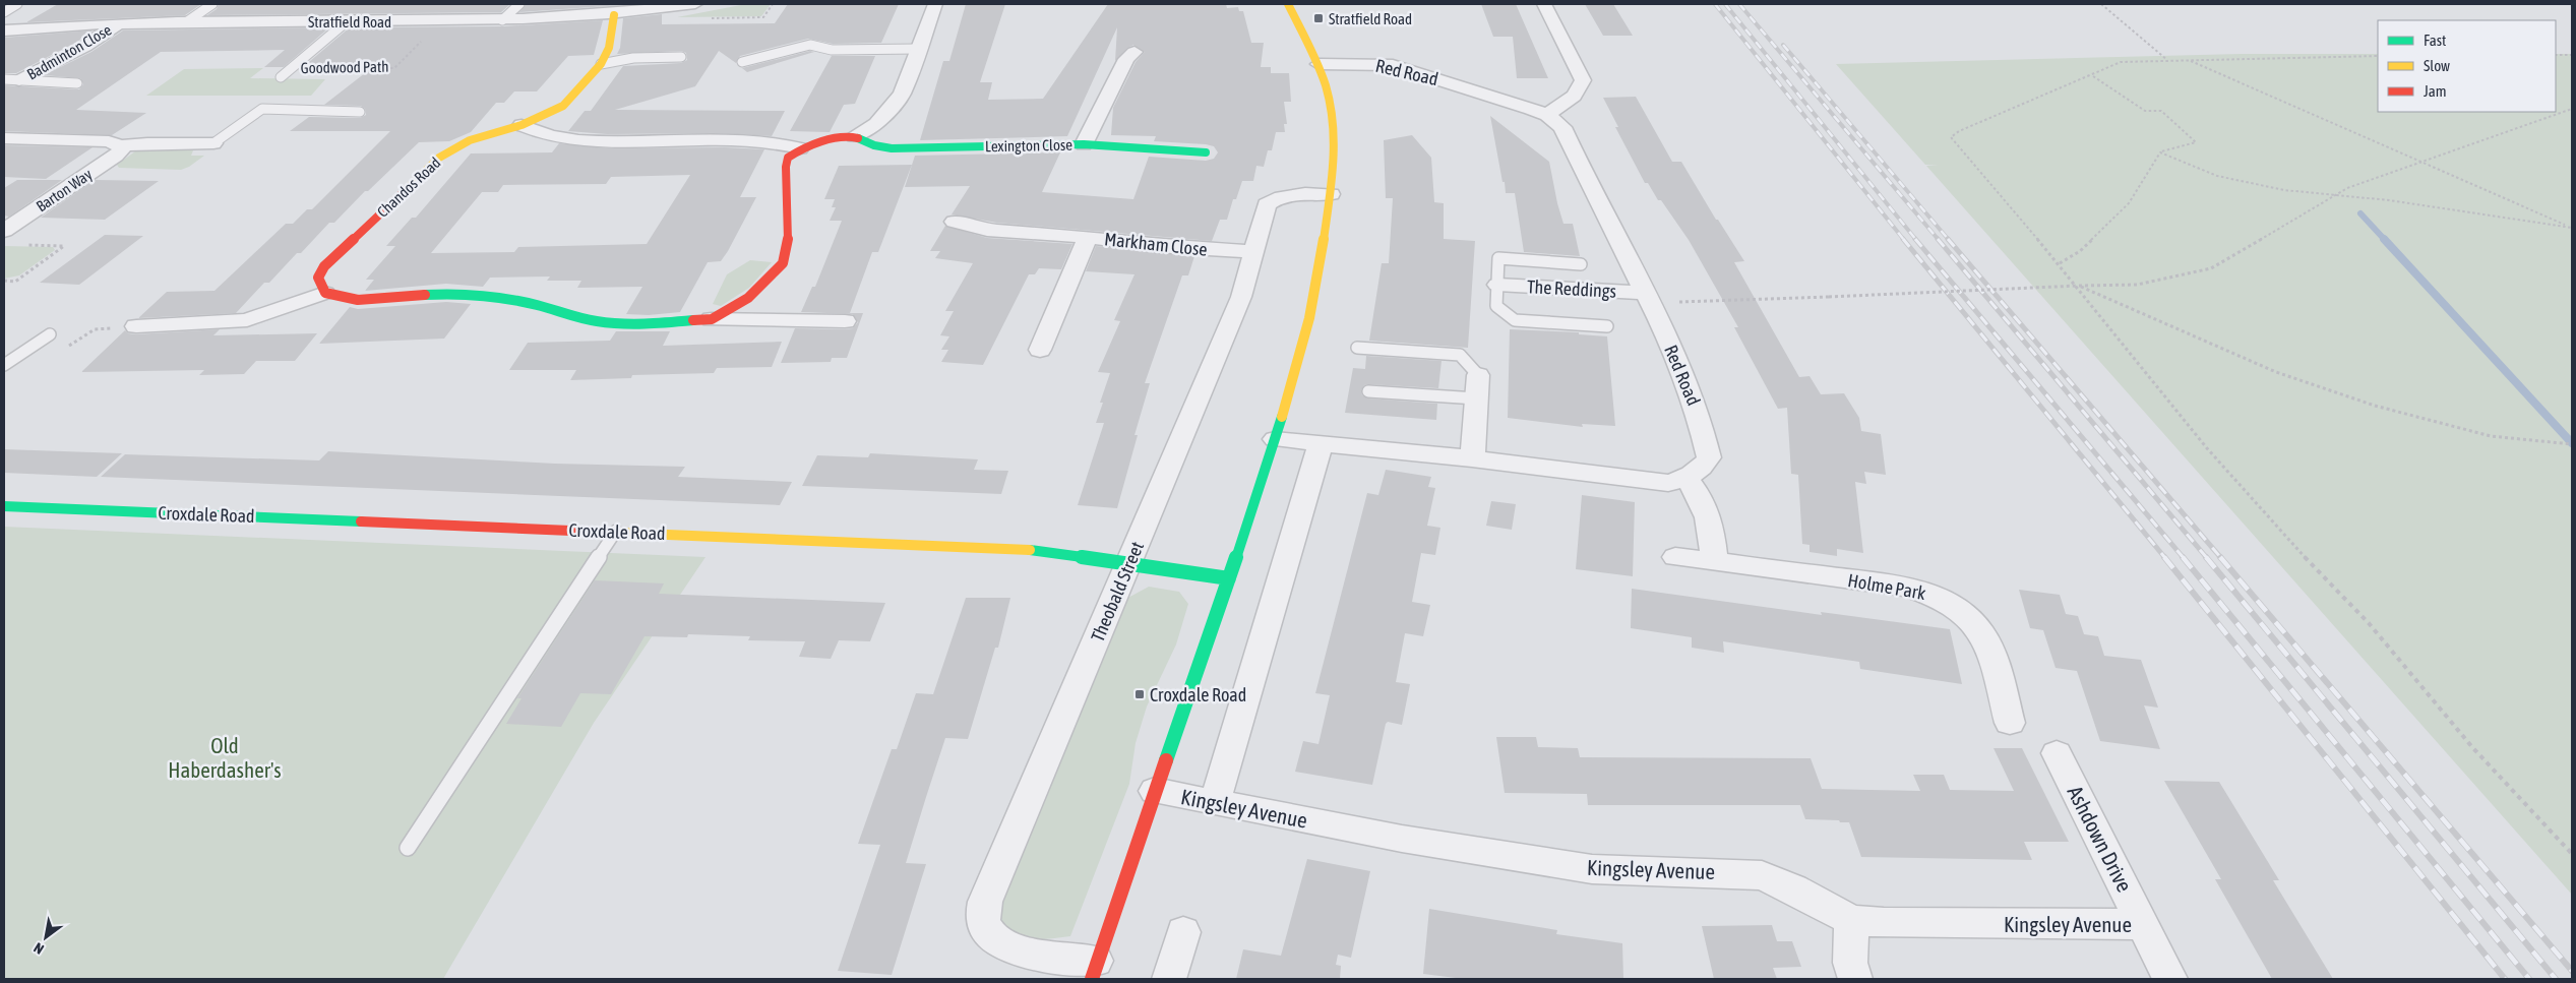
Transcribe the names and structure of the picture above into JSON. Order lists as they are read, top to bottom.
{
  "streets": {
    "street": [
      "Stratfield Road",
      "Badminton Close",
      "Red Road",
      "Lexington Close",
      "Chandos Road",
      "Barton Way",
      "Markham Close",
      "The Reddings",
      "Croxdale Road",
      "Holme Park",
      "Theobald Street",
      "Kingsley Avenue",
      "Ashdown Drive"
    ],
    "path": ["Goodwood Path"]
  },
  "crossings": [
    ["Stratfield Road", "Badminton Close"],
    ["Stratfield Road", "Goodwood Path"],
    ["Red Road", "The Reddings"],
    ["Red Road", "Theobald Street"],
    ["Markham Close", "Theobald Street"],
    ["Croxdale Road", "Theobald Street"],
    ["Theobald Street", "Kingsley Avenue"],
    ["Kingsley Avenue", "Ashdown Drive"]
  ],
  "parks": ["Old Haberdasher's"],
  "places": {
    "transit": ["Stratfield Road", "Croxdale Road"]
  },
  "legend": ["Fast", "Slow", "Jam"],
  "north": "bottom left"
}
